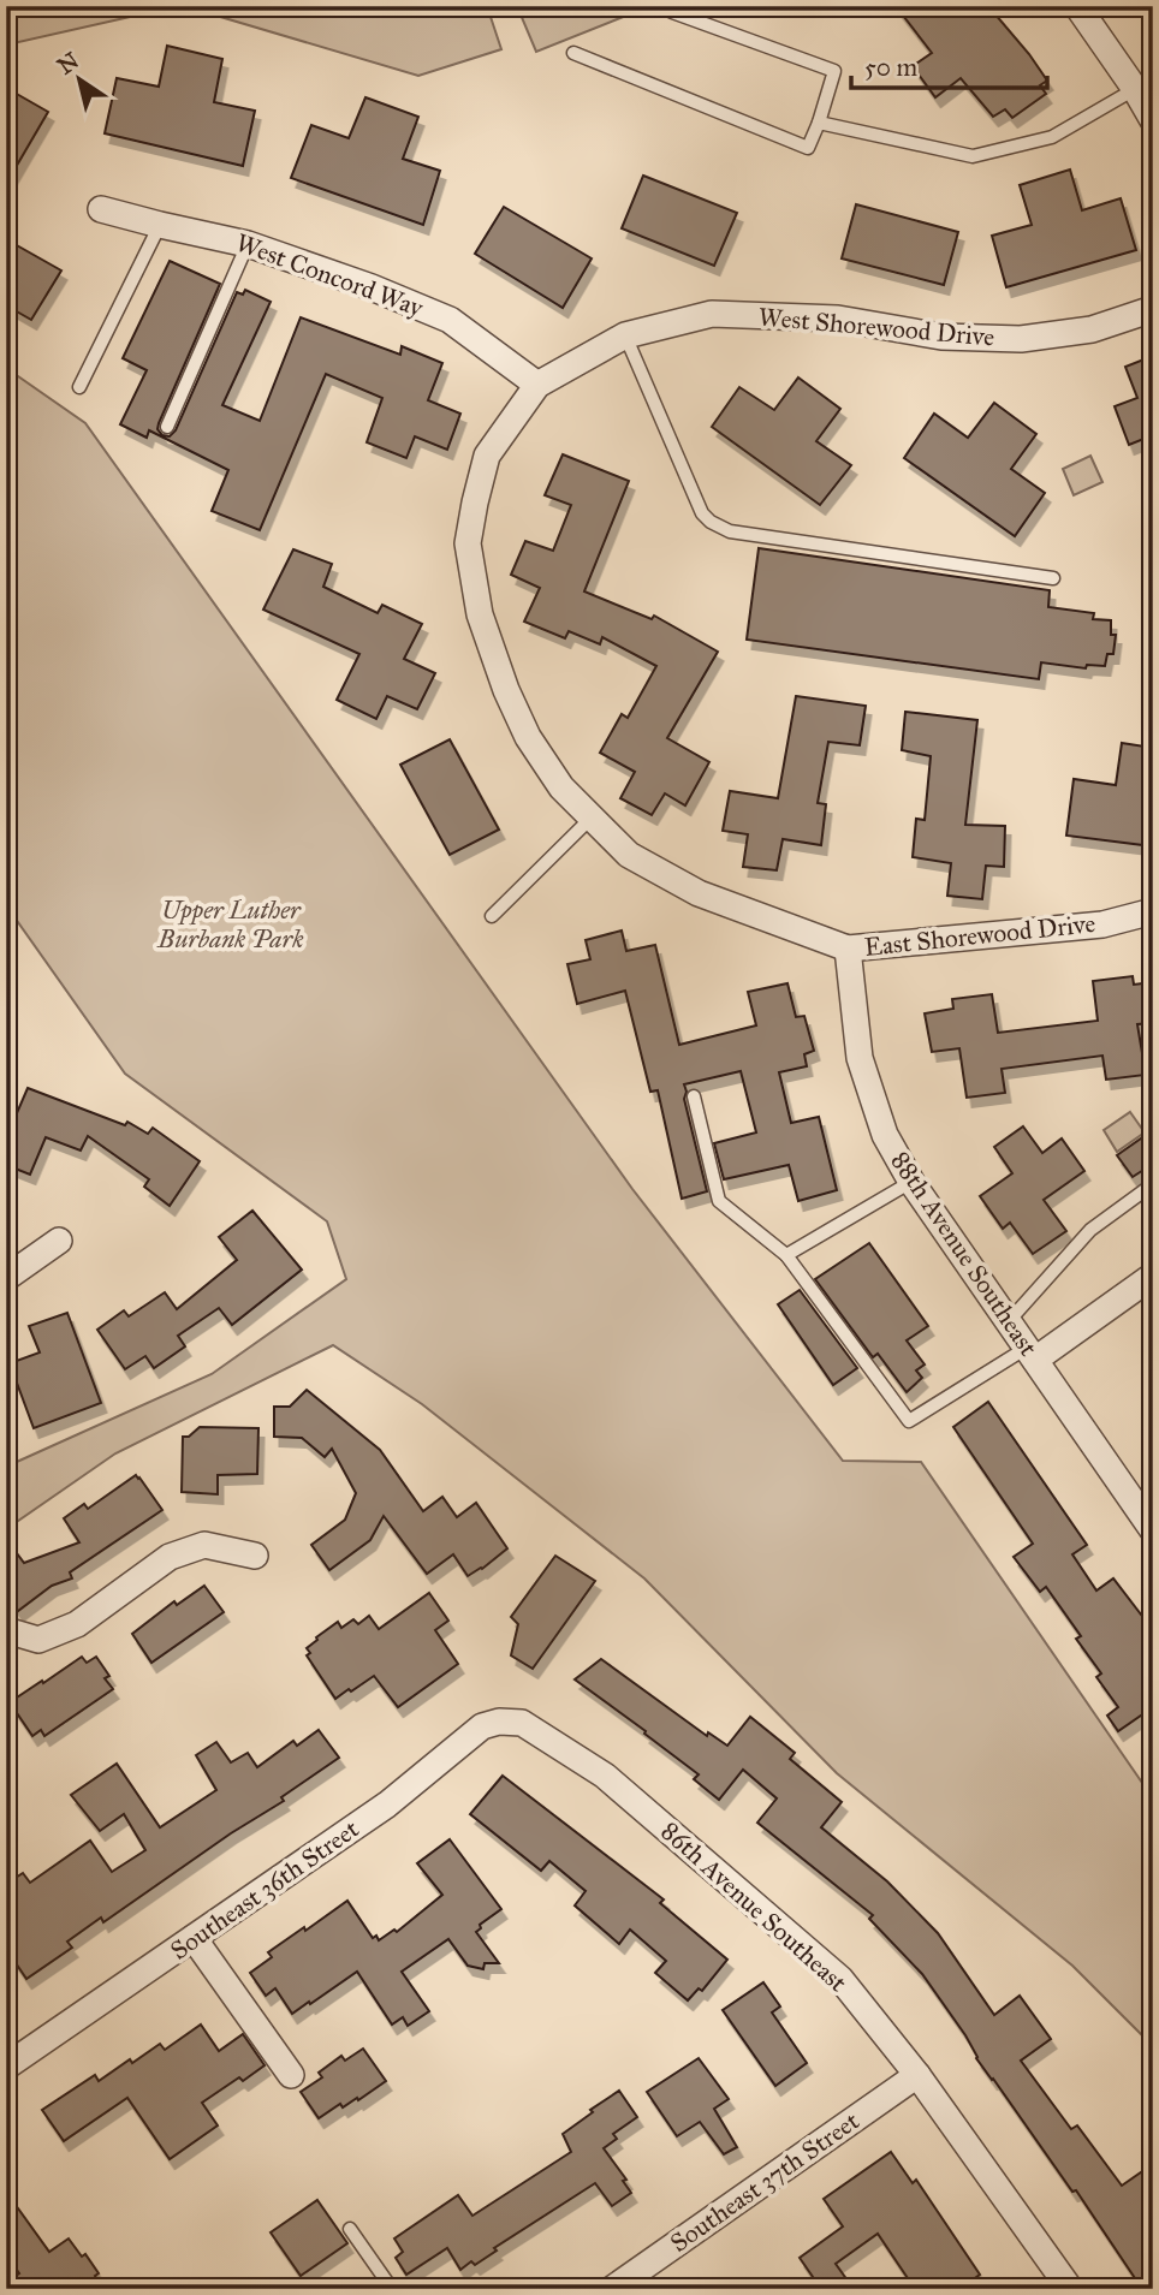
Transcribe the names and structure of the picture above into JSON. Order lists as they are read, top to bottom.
{
  "streets": {
    "street": [
      "West Concord Way",
      "West Shorewood Drive",
      "East Shorewood Drive",
      "88th Avenue Southeast",
      "Southeast 36th Street",
      "86th Avenue Southeast",
      "Southeast 37th Street"
    ]
  },
  "crossings": [
    ["West Concord Way", "West Shorewood Drive"],
    ["West Shorewood Drive", "East Shorewood Drive"],
    ["East Shorewood Drive", "88th Avenue Southeast"],
    ["Southeast 36th Street", "86th Avenue Southeast"],
    ["86th Avenue Southeast", "Southeast 37th Street"]
  ],
  "parks": ["Upper Luther Burbank Park"],
  "scale_bar": "50 m",
  "north": "top left"
}
